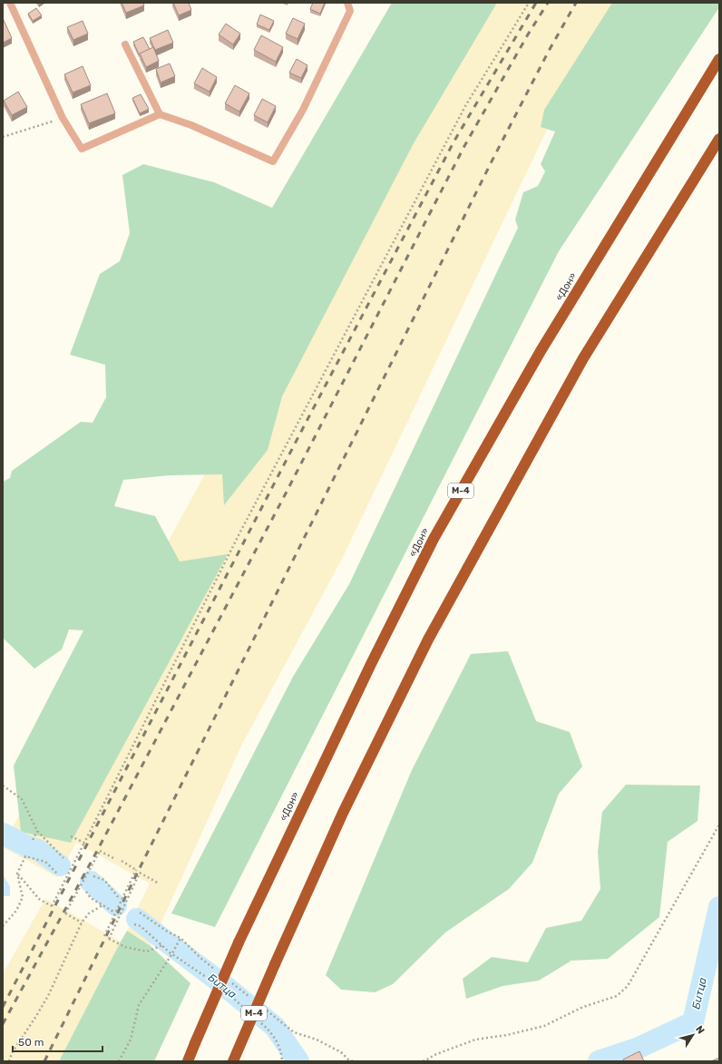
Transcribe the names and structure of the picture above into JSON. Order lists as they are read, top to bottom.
{
  "streets": {
    "highway": ["«Дон»", "М-4"]
  },
  "water": ["Битца"],
  "scale_bar": "50 m",
  "north": "top right"
}
